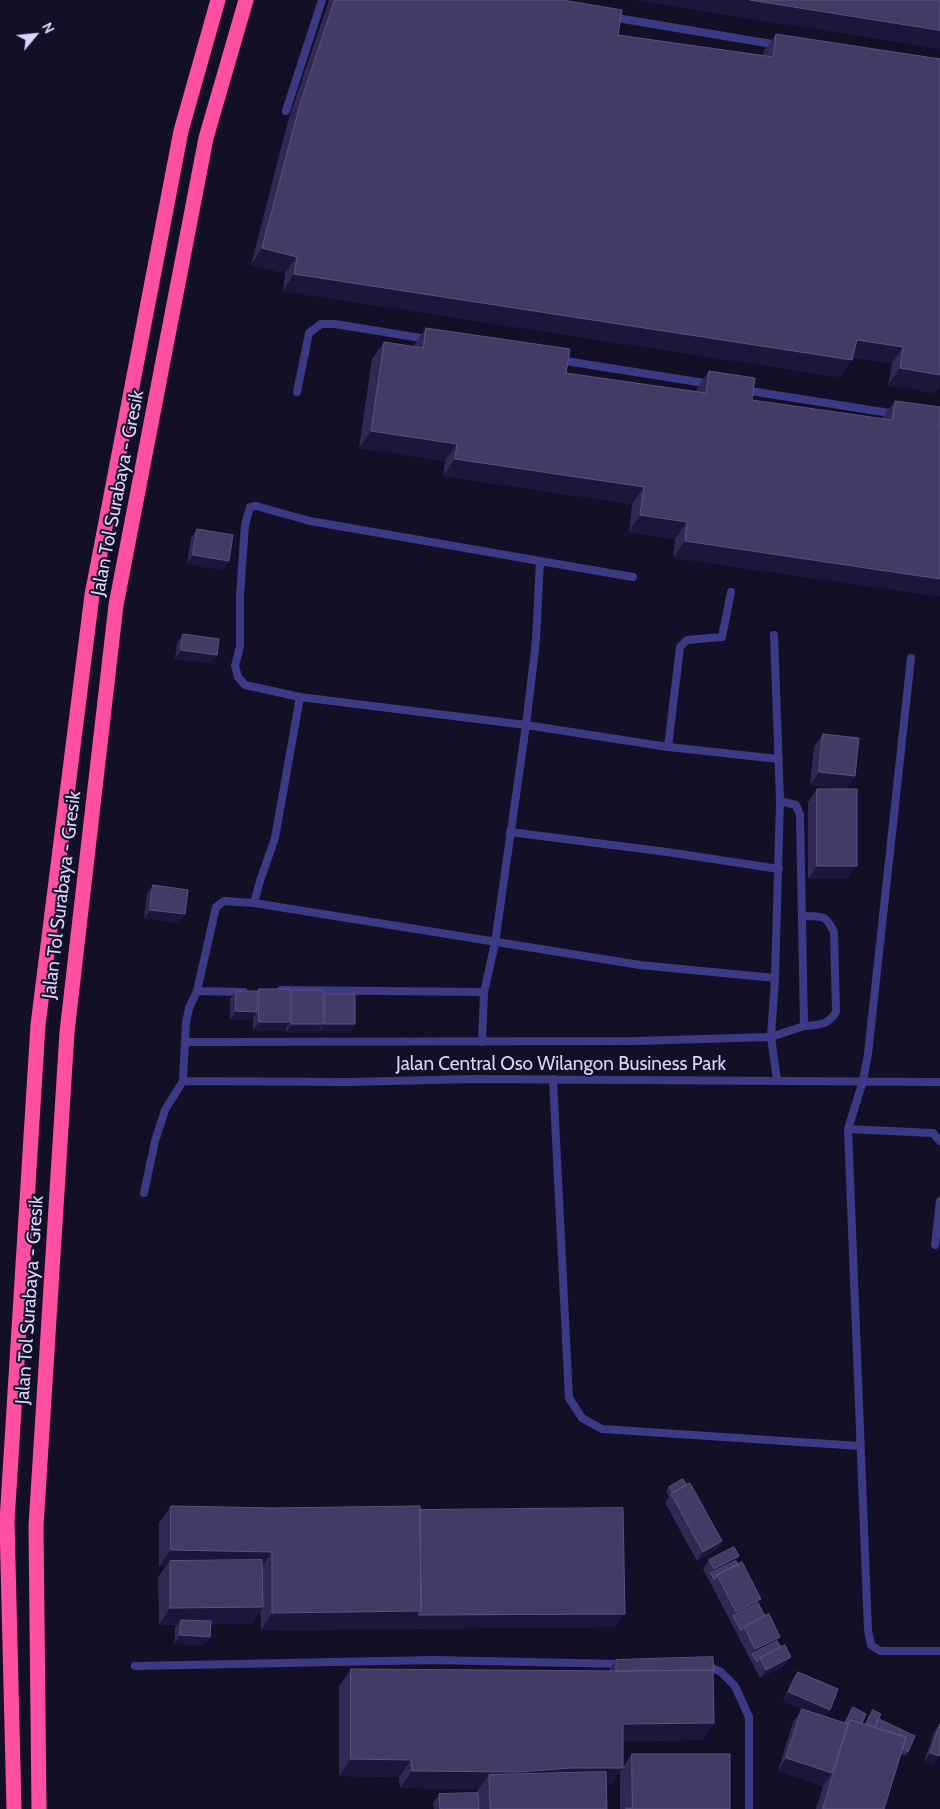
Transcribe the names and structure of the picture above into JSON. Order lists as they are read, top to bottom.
{
  "streets": {
    "highway": ["Jalan Tol Surabaya - Gresik"],
    "lane": ["Jalan Central Oso Wilangon Business Park"]
  },
  "north": "top right"
}
